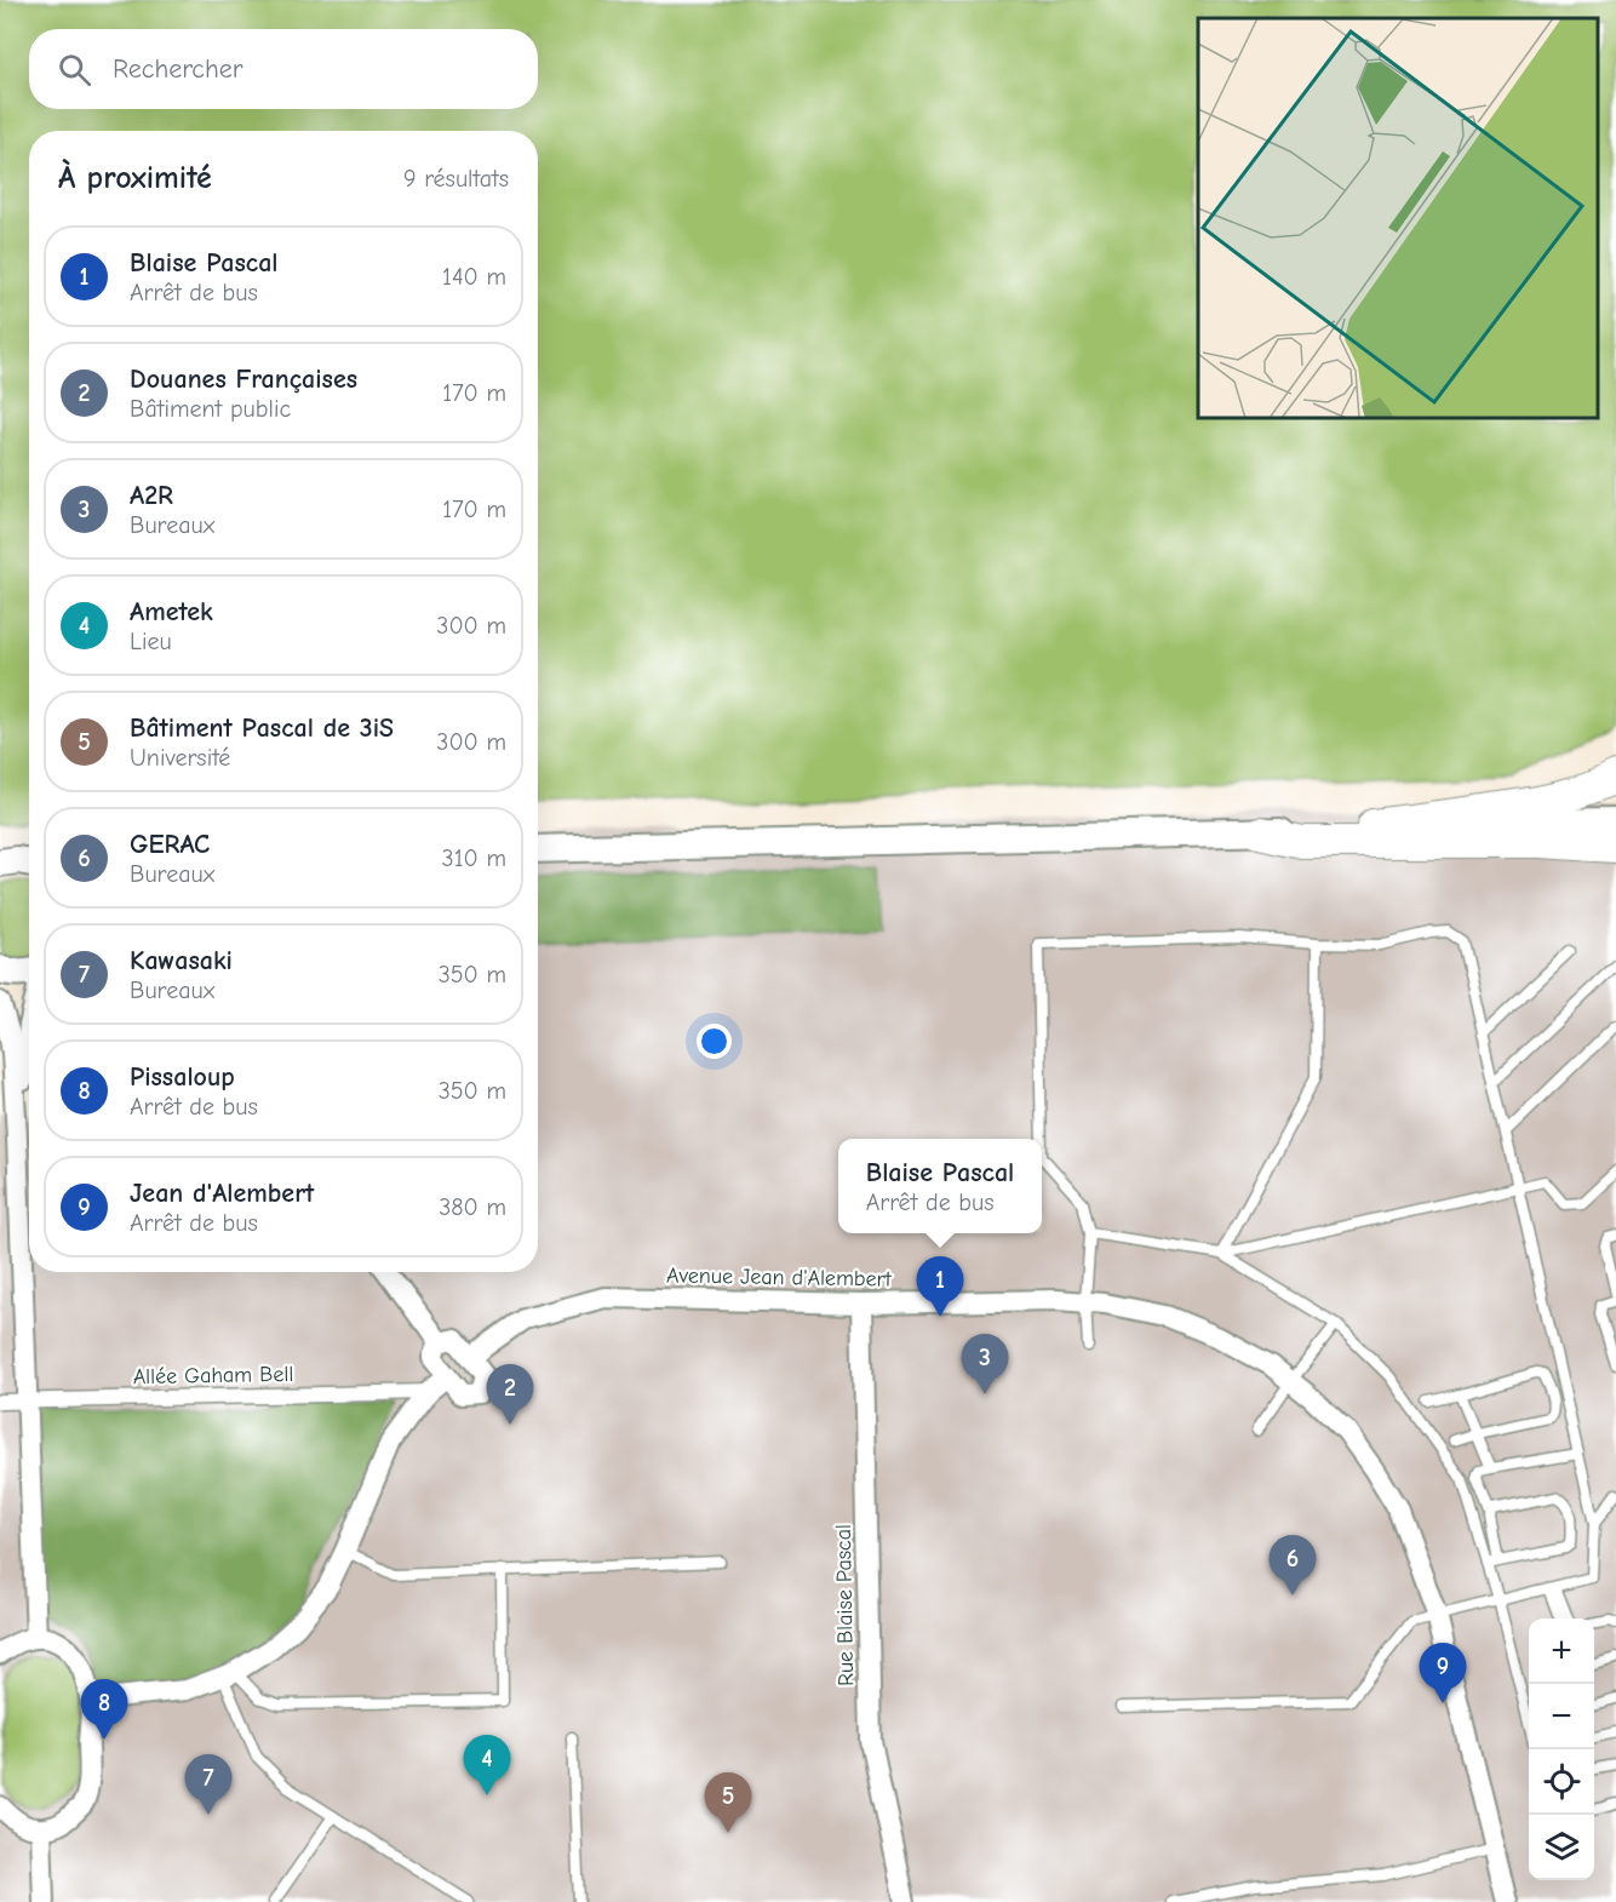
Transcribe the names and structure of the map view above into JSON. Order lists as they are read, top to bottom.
{
  "streets": {
    "street": ["Avenue Jean d'Alembert", "Allée Gaham Bell", "Rue Blaise Pascal"]
  },
  "crossings": [
    ["Avenue Jean d'Alembert", "Rue Blaise Pascal"]
  ],
  "page": {
    "search": "Rechercher",
    "heading": ["À proximité", "9 résultats"],
    "list": [
      {
        "mark": "1",
        "name": "Blaise Pascal",
        "note": "Arrêt de bus",
        "value": "140 m"
      },
      {
        "mark": "2",
        "name": "Douanes Françaises",
        "note": "Bâtiment public",
        "value": "170 m"
      },
      {
        "mark": "3",
        "name": "A2R",
        "note": "Bureaux",
        "value": "170 m"
      },
      {
        "mark": "4",
        "name": "Ametek",
        "note": "Lieu",
        "value": "300 m"
      },
      {
        "mark": "5",
        "name": "Bâtiment Pascal de 3iS",
        "note": "Université",
        "value": "300 m"
      },
      {
        "mark": "6",
        "name": "GERAC",
        "note": "Bureaux",
        "value": "310 m"
      },
      {
        "mark": "7",
        "name": "Kawasaki",
        "note": "Bureaux",
        "value": "350 m"
      },
      {
        "mark": "8",
        "name": "Pissaloup",
        "note": "Arrêt de bus",
        "value": "350 m"
      },
      {
        "mark": "9",
        "name": "Jean d'Alembert",
        "note": "Arrêt de bus",
        "value": "380 m"
      }
    ],
    "popup": ["Blaise Pascal", "Arrêt de bus"],
    "pins": [
      "1",
      "3",
      "2",
      "6",
      "9",
      "8",
      "4",
      "7",
      "5"
    ],
    "map_buttons": ["+", "−"]
  }
}
